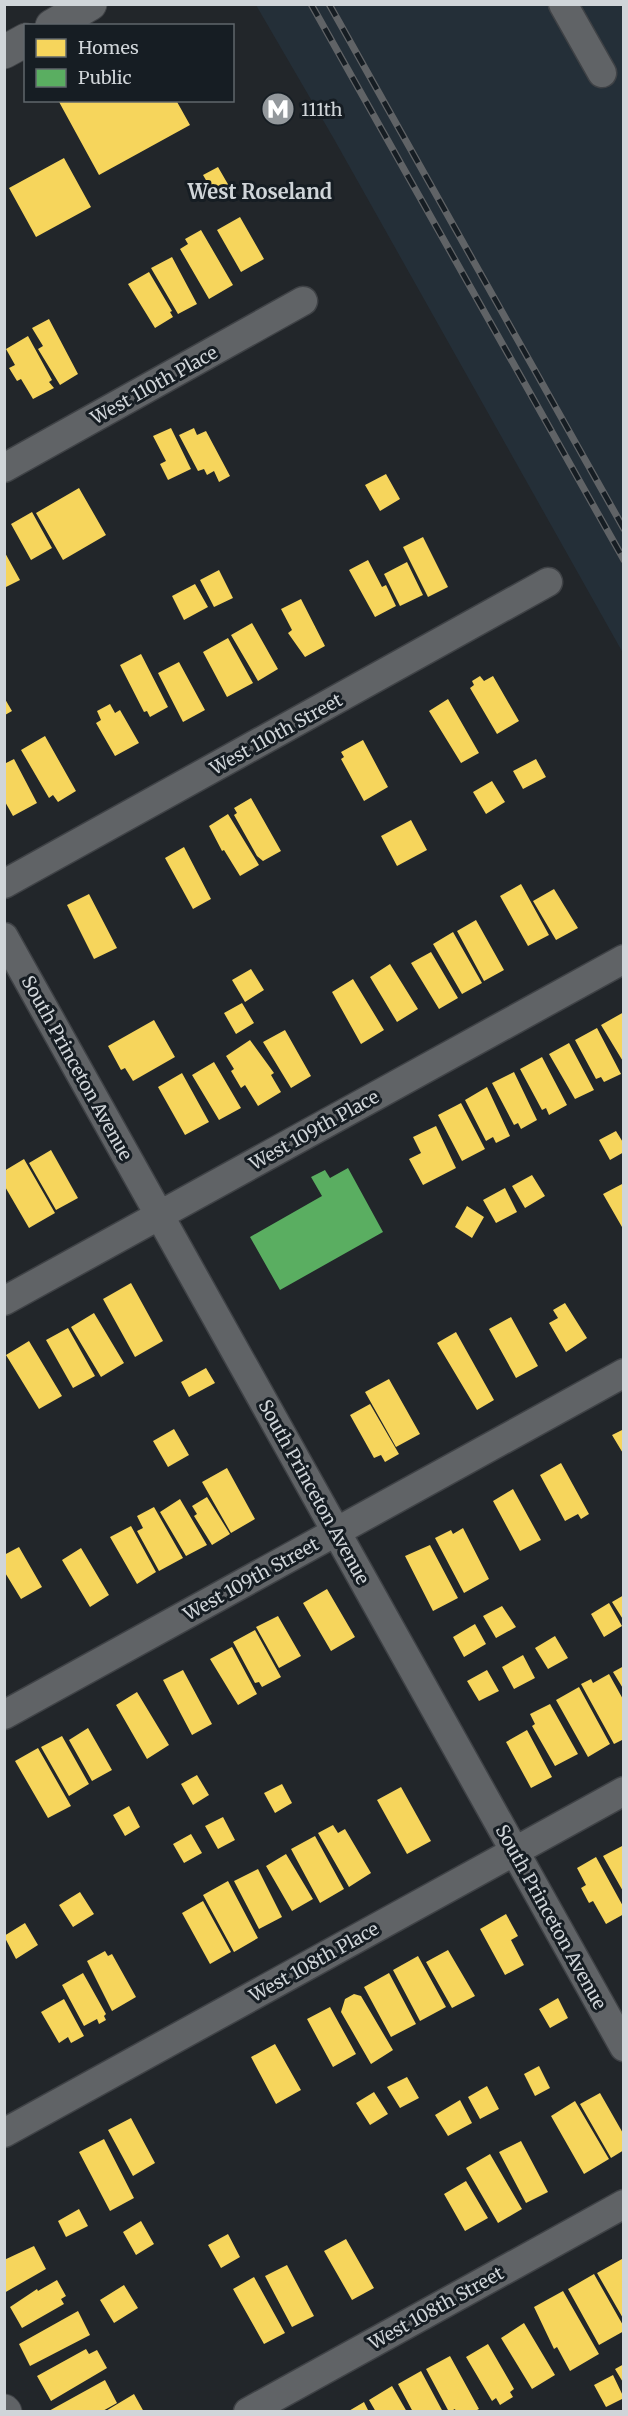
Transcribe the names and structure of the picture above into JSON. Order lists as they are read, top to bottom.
{
  "streets": {
    "street": [
      "West 110th Place",
      "West 110th Street",
      "South Princeton Avenue",
      "West 109th Place",
      "West 109th Street",
      "West 108th Place",
      "West 108th Street"
    ]
  },
  "crossings": [
    ["South Princeton Avenue", "West 109th Place"],
    ["South Princeton Avenue", "West 109th Street"],
    ["South Princeton Avenue", "West 108th Place"]
  ],
  "districts": ["West Roseland"],
  "places": {
    "metro station": ["111th"]
  },
  "legend": ["Homes", "Public"]
}
